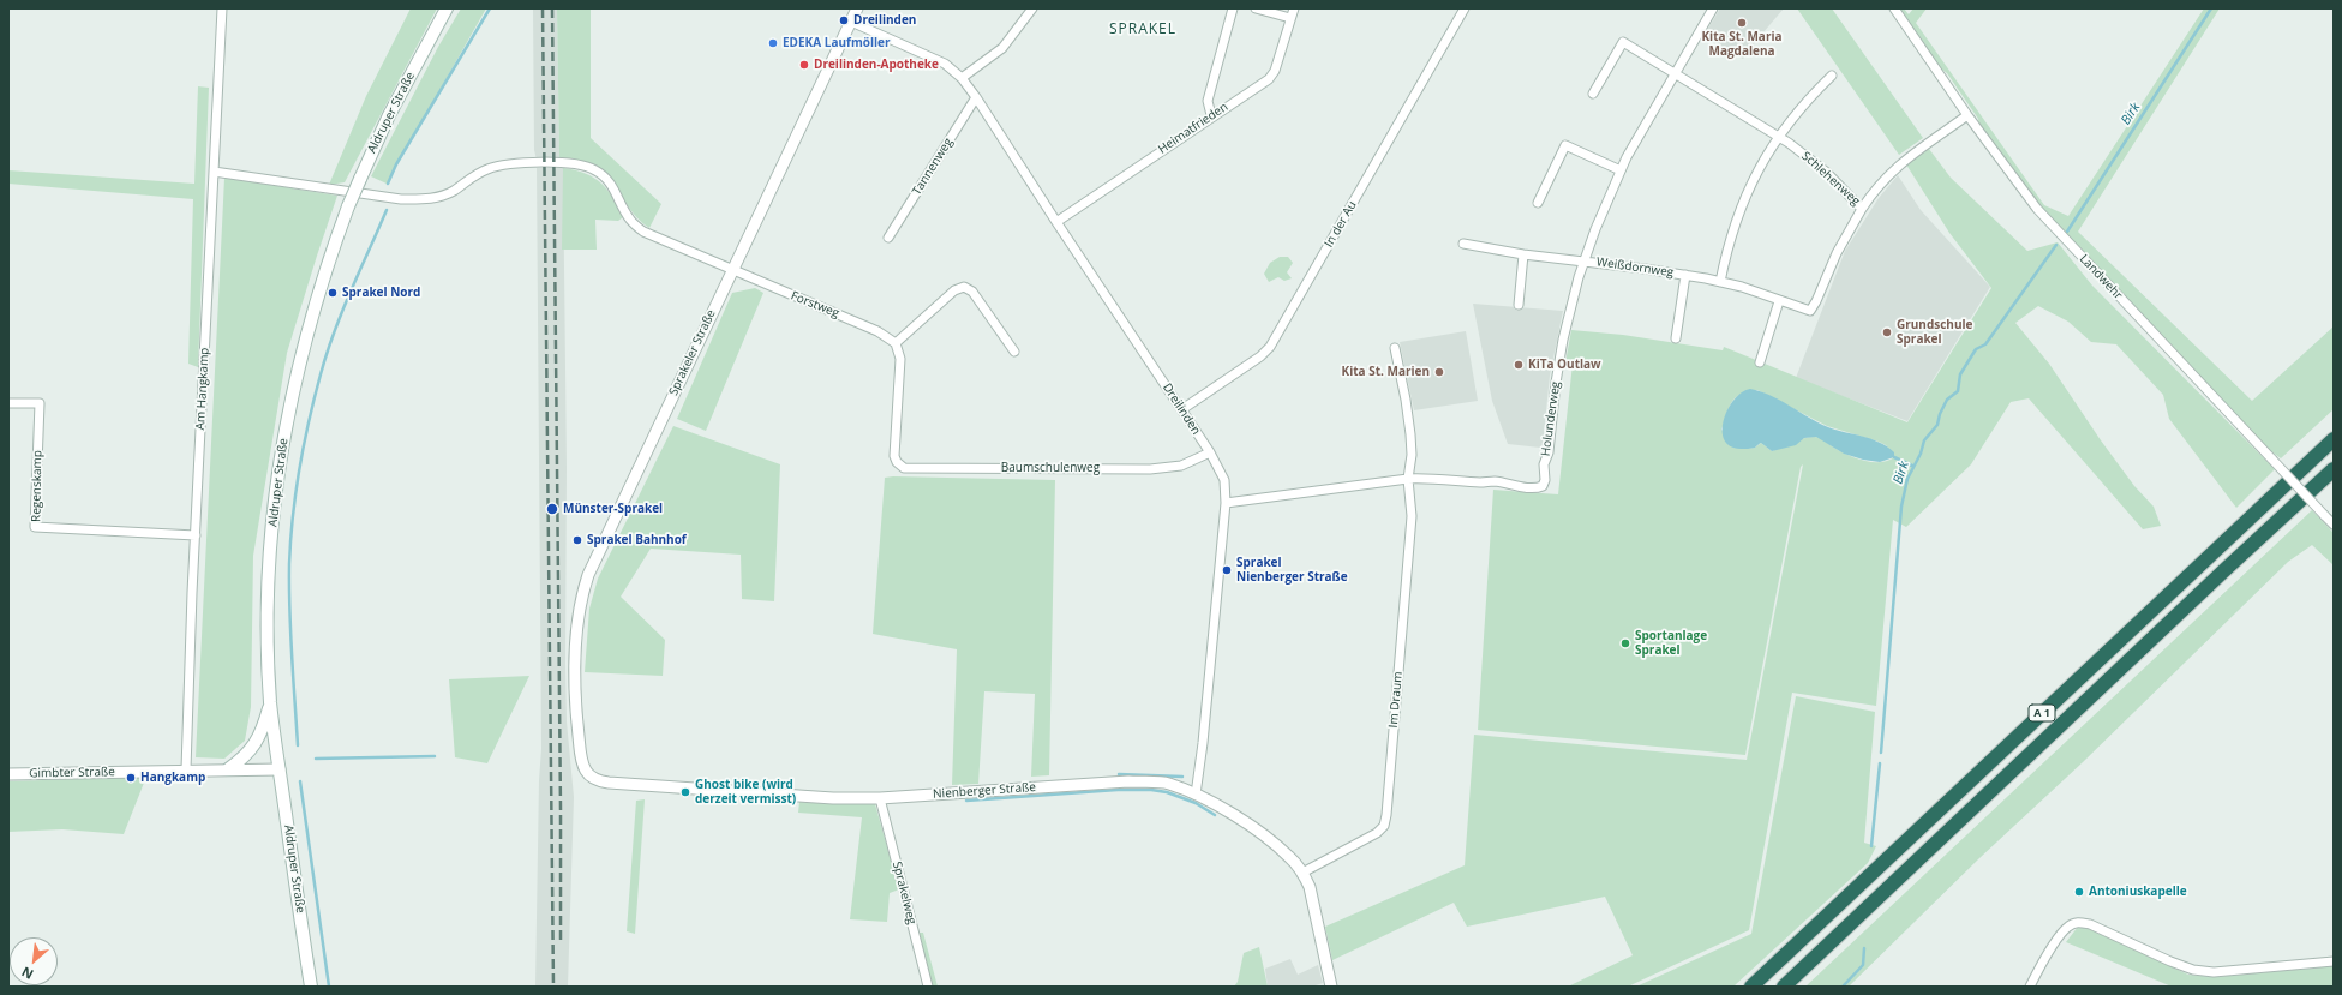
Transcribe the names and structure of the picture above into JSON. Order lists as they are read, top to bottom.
{
  "streets": {
    "highway": ["A 1"],
    "main road": ["Aldruper Straße"],
    "street": [
      "Heimatfrieden",
      "Tannenweg",
      "Schlehenweg",
      "In der Au",
      "Weißdornweg",
      "Landwehr",
      "Forstweg",
      "Sprakeler Straße",
      "Am Hangkamp",
      "Dreilinden",
      "Holunderweg",
      "Baumschulenweg",
      "Regenskamp",
      "Im Draum",
      "Gimbter Straße",
      "Nienberger Straße",
      "Sprakelweg"
    ]
  },
  "crossings": [
    ["Aldruper Straße", "Gimbter Straße"],
    ["Heimatfrieden", "Dreilinden"],
    ["Tannenweg", "Dreilinden"],
    ["Schlehenweg", "Weißdornweg"],
    ["Schlehenweg", "Landwehr"],
    ["Schlehenweg", "Holunderweg"],
    ["In der Au", "Dreilinden"],
    ["Weißdornweg", "Holunderweg"],
    ["Forstweg", "Sprakeler Straße"],
    ["Forstweg", "Am Hangkamp"],
    ["Forstweg", "Baumschulenweg"],
    ["Sprakeler Straße", "Dreilinden"],
    ["Sprakeler Straße", "Nienberger Straße"],
    ["Am Hangkamp", "Regenskamp"],
    ["Am Hangkamp", "Gimbter Straße"],
    ["Dreilinden", "Baumschulenweg"],
    ["Dreilinden", "Nienberger Straße"],
    ["Holunderweg", "Im Draum"],
    ["Im Draum", "Nienberger Straße"],
    ["Nienberger Straße", "Sprakelweg"]
  ],
  "districts": ["SPRAKEL"],
  "water": ["Birk"],
  "places": [
    "Dreilinden",
    "Kita St. Maria Magdalena",
    "EDEKA Laufmöller",
    "Dreilinden-Apotheke",
    "Sprakel Nord",
    "Grundschule Sprakel",
    "KiTa Outlaw",
    "Kita St. Marien",
    "Münster-Sprakel",
    "Sprakel Bahnhof",
    "Sprakel Nienberger Straße",
    "Sportanlage Sprakel",
    "Hangkamp",
    "Ghost bike (wird derzeit vermisst)",
    "Antoniuskapelle"
  ],
  "north": "bottom left"
}
